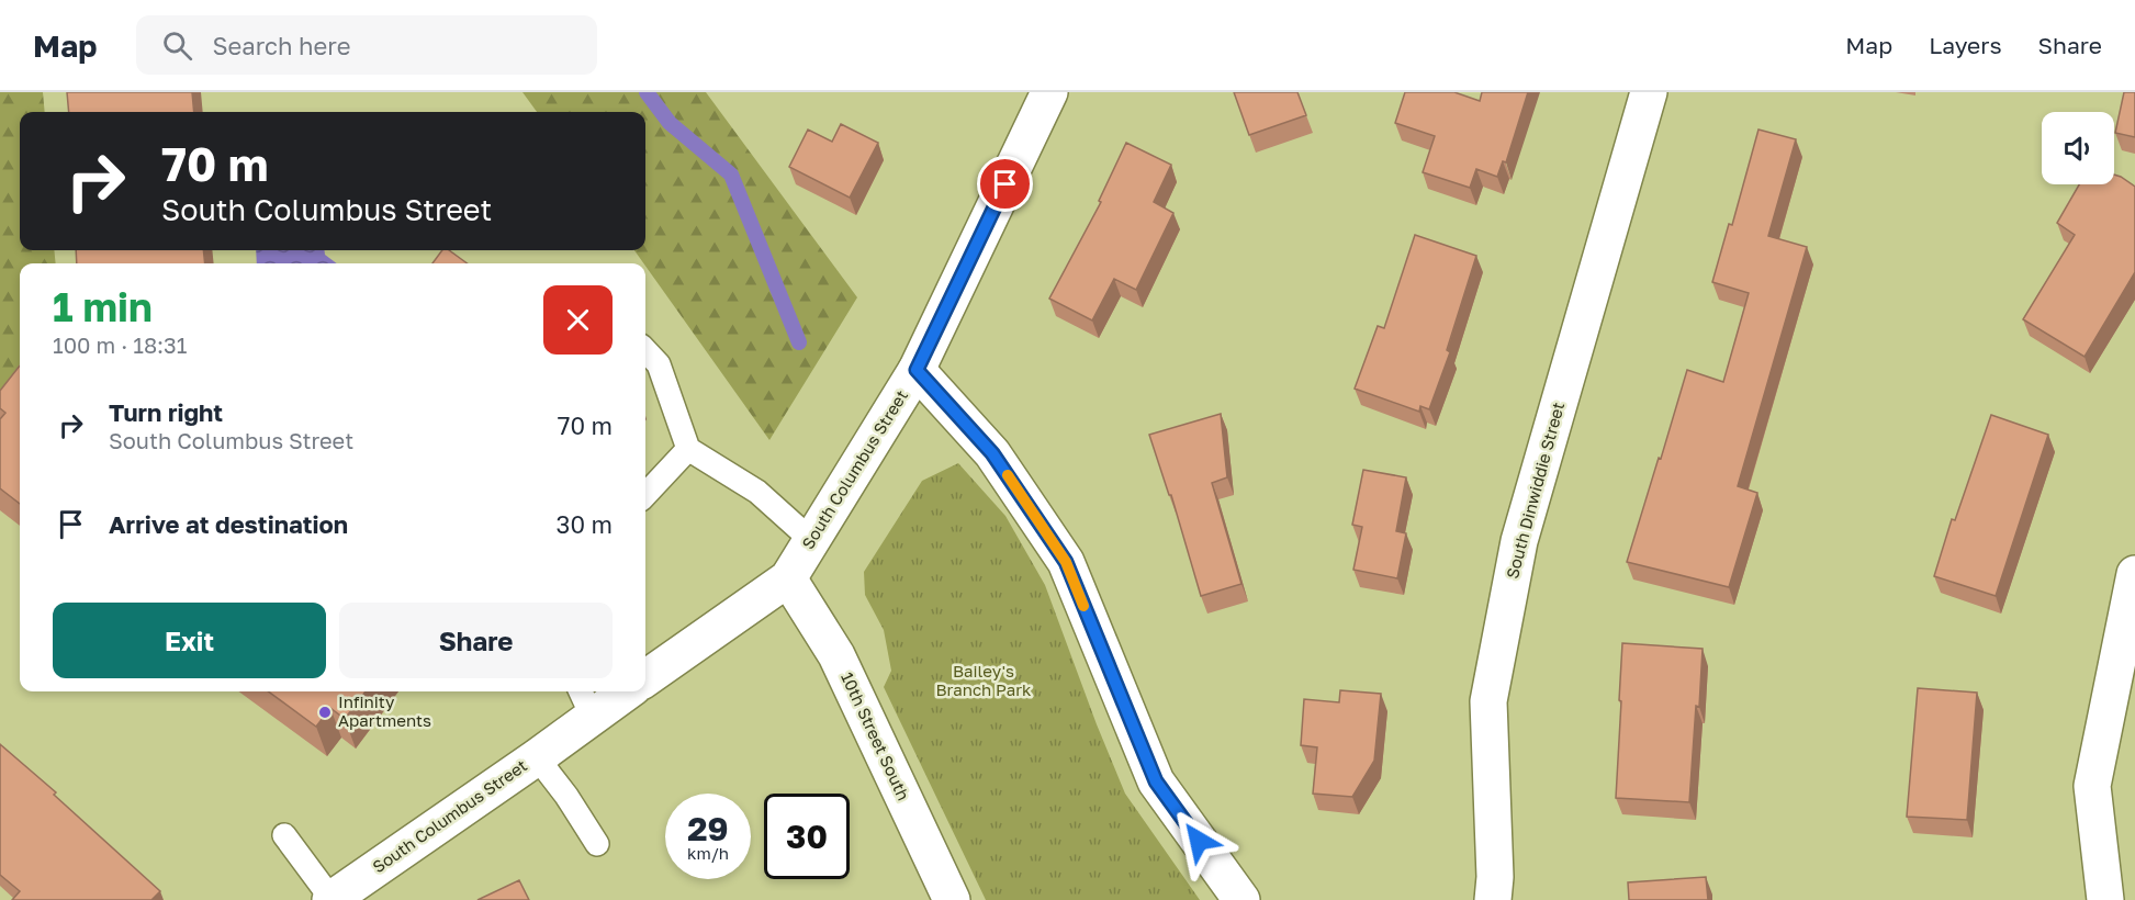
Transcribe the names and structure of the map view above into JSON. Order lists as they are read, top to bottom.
{
  "streets": {
    "street": ["South Columbus Street", "South Dinwiddie Street", "10th Street South"]
  },
  "crossings": [
    ["South Columbus Street", "10th Street South"]
  ],
  "parks": ["Bailey's Branch Park"],
  "places": ["Infinity Apartments"],
  "page": {
    "header": "Map",
    "search": "Search here",
    "nav": ["Map", "Layers", "Share"],
    "turn": ["70 m", "South Columbus Street"],
    "heading": ["1 min", "100 m · 18:31"],
    "list": [
      {
        "name": "Turn right",
        "note": "South Columbus Street",
        "value": "70 m"
      },
      {
        "name": "Arrive at destination",
        "value": "30 m"
      }
    ],
    "buttons": ["Exit", "Share"],
    "speed": "29 km/h",
    "limit": "30"
  }
}
